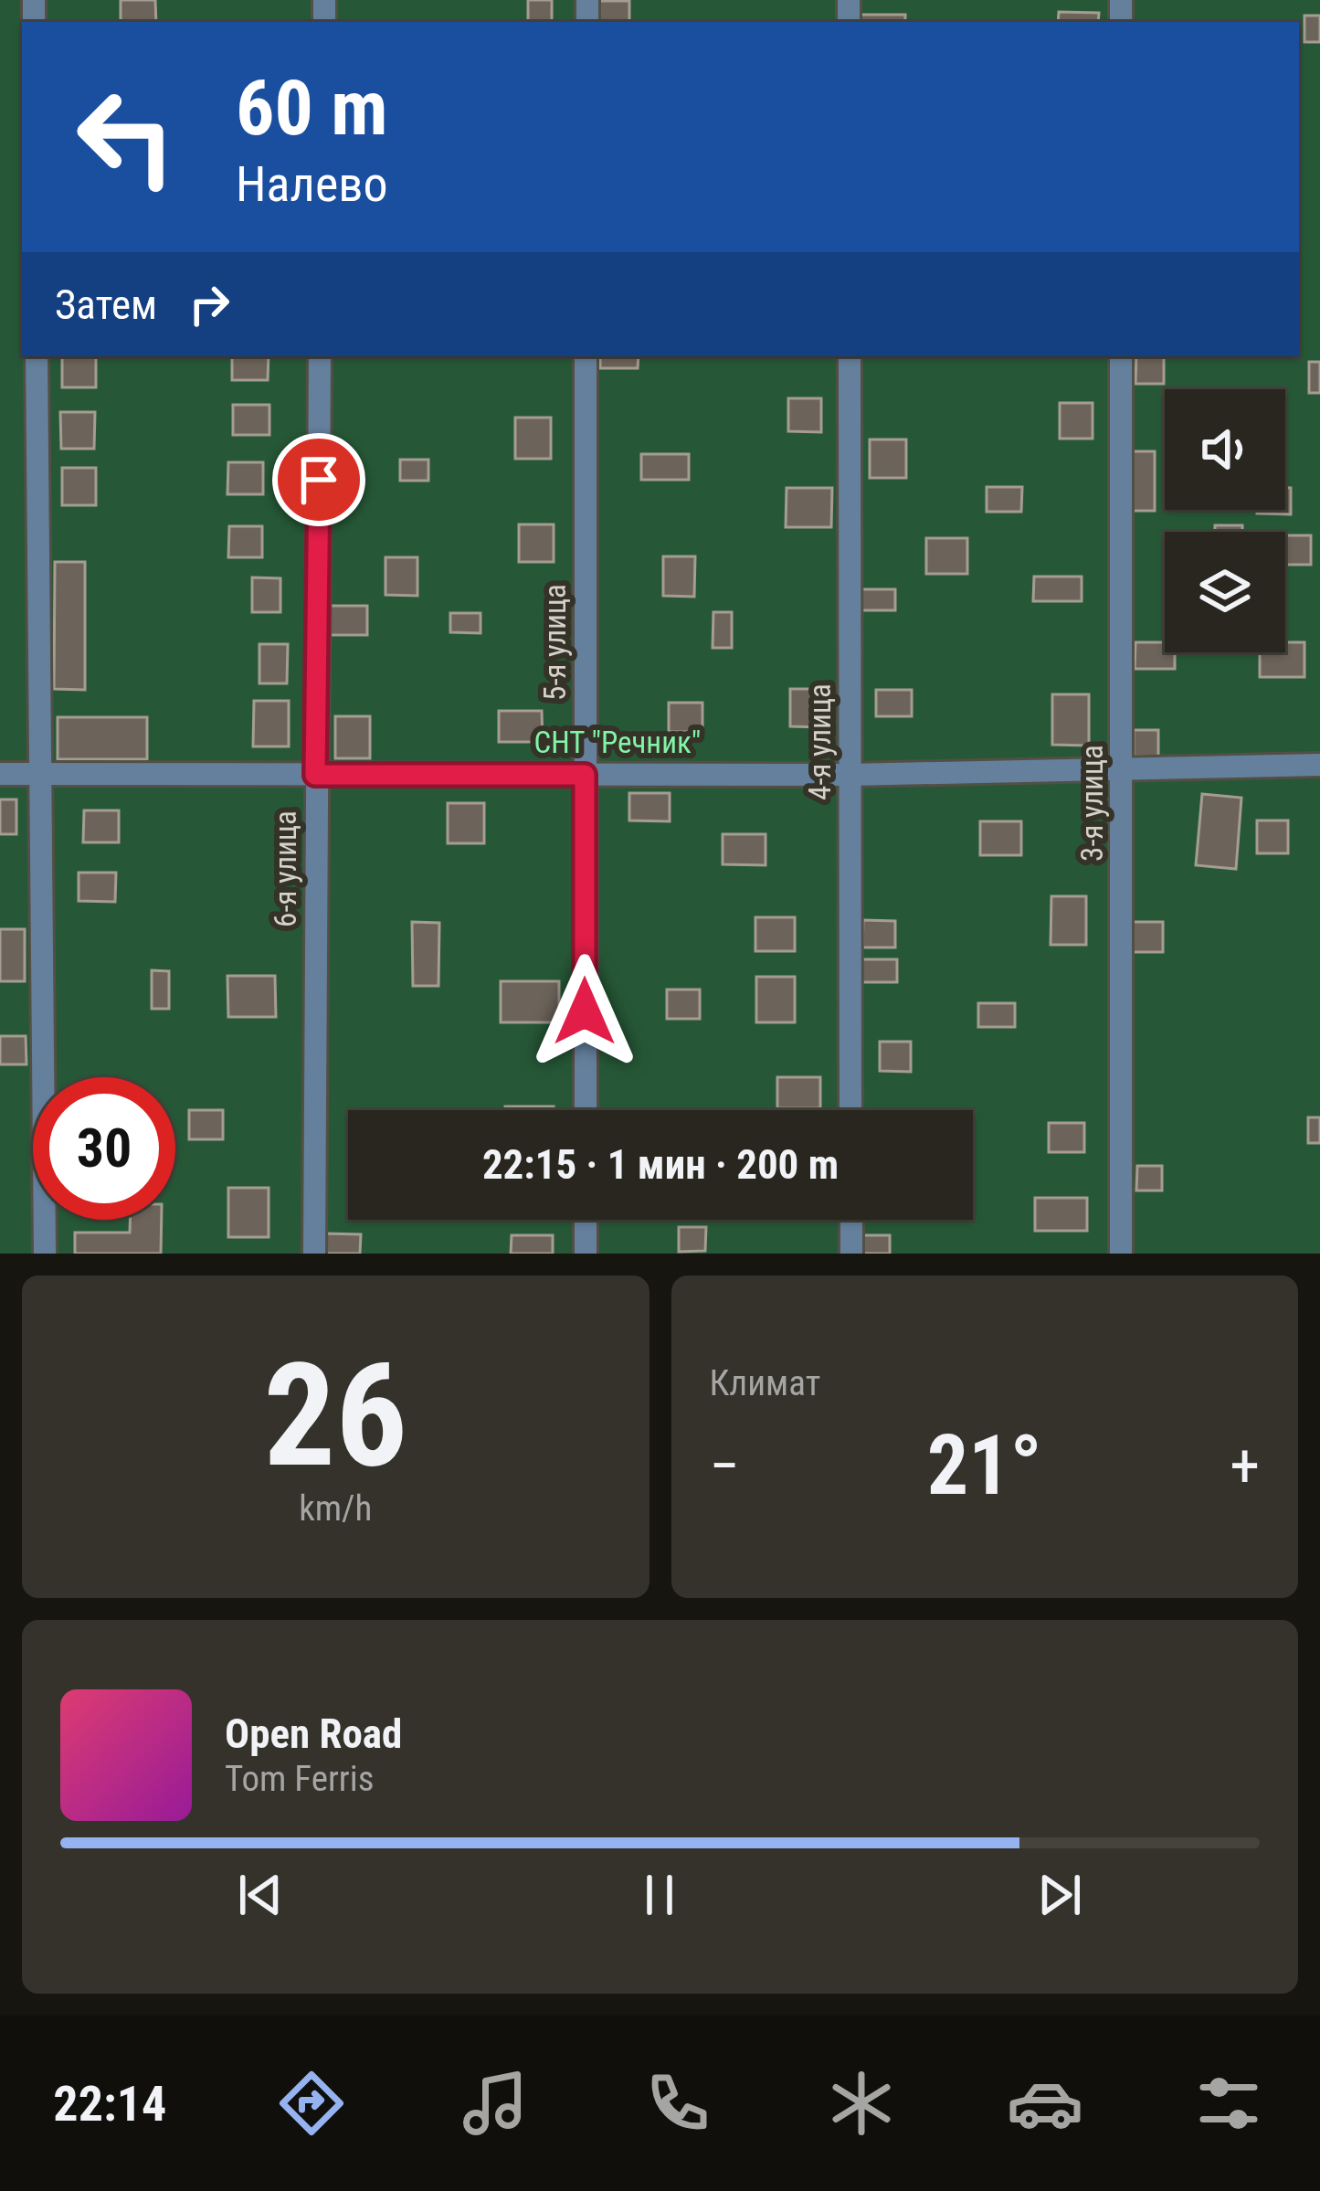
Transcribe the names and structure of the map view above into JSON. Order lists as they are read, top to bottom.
{
  "streets": {
    "street": [
      "5-я улица",
      "4-я улица",
      "3-я улица",
      "6-я улица"
    ]
  },
  "parks": ["СНТ \"Речник\""],
  "page": {
    "turn": ["60 m", "Налево"],
    "then": "Затем",
    "limit": "30",
    "trip": "22:15 · 1 мин · 200 m",
    "tile": [
      ["26", "km/h"],
      "Климат"
    ],
    "heat": ["−", "21°", "+"],
    "song": ["Open Road", "Tom Ferris"],
    "tabs": "22:14"
  }
}
